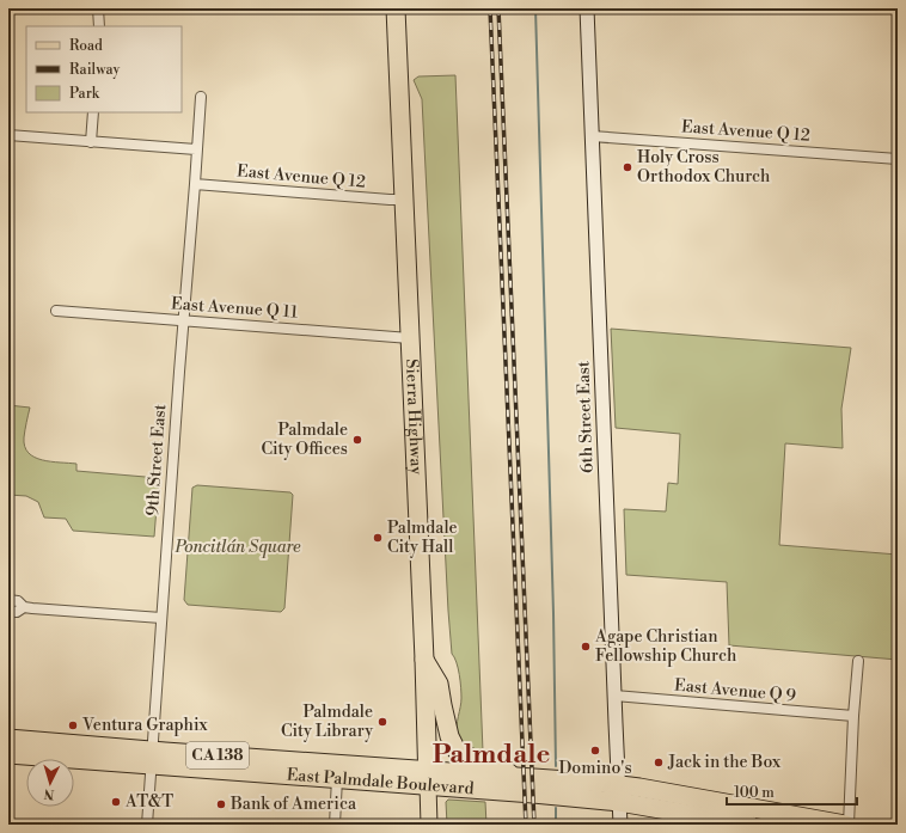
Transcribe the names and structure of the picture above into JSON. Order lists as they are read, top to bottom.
{
  "streets": {
    "highway": ["Sierra Highway", "CA 138", "East Palmdale Boulevard"],
    "street": [
      "East Avenue Q 12",
      "East Avenue Q 11",
      "6th Street East",
      "9th Street East",
      "East Avenue Q 9"
    ]
  },
  "crossings": [
    ["East Avenue Q 12", "Sierra Highway"],
    ["East Avenue Q 12", "6th Street East"],
    ["East Avenue Q 12", "9th Street East"],
    ["East Avenue Q 11", "Sierra Highway"],
    ["East Avenue Q 11", "9th Street East"],
    ["Sierra Highway", "East Palmdale Boulevard"],
    ["6th Street East", "East Avenue Q 9"],
    ["6th Street East", "East Palmdale Boulevard"],
    ["9th Street East", "East Palmdale Boulevard"]
  ],
  "districts": ["Palmdale"],
  "parks": ["Poncitlán Square"],
  "places": [
    "Holy Cross Orthodox Church",
    "Palmdale City Offices",
    "Palmdale City Hall",
    "Agape Christian Fellowship Church",
    "Palmdale City Library",
    "Ventura Graphix",
    "Domino's",
    "Jack in the Box",
    "AT&T",
    "Bank of America"
  ],
  "legend": ["Road", "Railway", "Park"],
  "scale_bar": "100 m",
  "north": "bottom"
}
